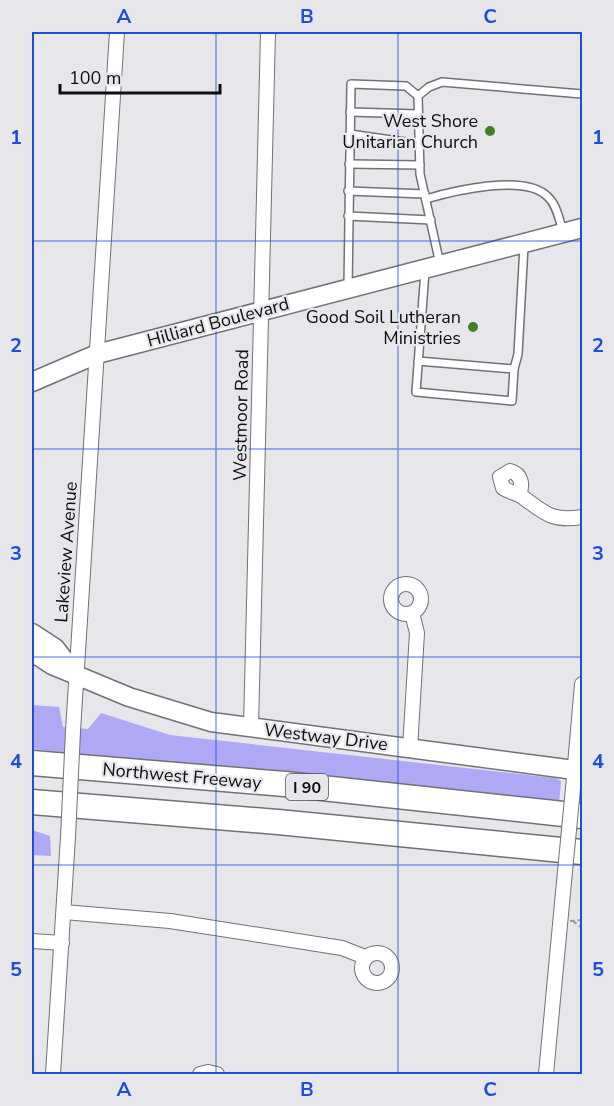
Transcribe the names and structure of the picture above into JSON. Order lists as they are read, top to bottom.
{
  "streets": {
    "highway": ["Northwest Freeway", "I 90"],
    "main road": ["Hilliard Boulevard", "Westway Drive"],
    "street": ["Westmoor Road", "Lakeview Avenue"]
  },
  "crossings": [
    ["Hilliard Boulevard", "Westmoor Road"],
    ["Hilliard Boulevard", "Lakeview Avenue"],
    ["Westmoor Road", "Westway Drive"],
    ["Lakeview Avenue", "Westway Drive"]
  ],
  "places": ["West Shore Unitarian Church", "Good Soil Lutheran Ministries"],
  "scale_bar": "100 m",
  "grid": {
    "columns": ["A", "B", "C"],
    "rows": [
      "1",
      "2",
      "3",
      "4",
      "5"
    ]
  }
}
